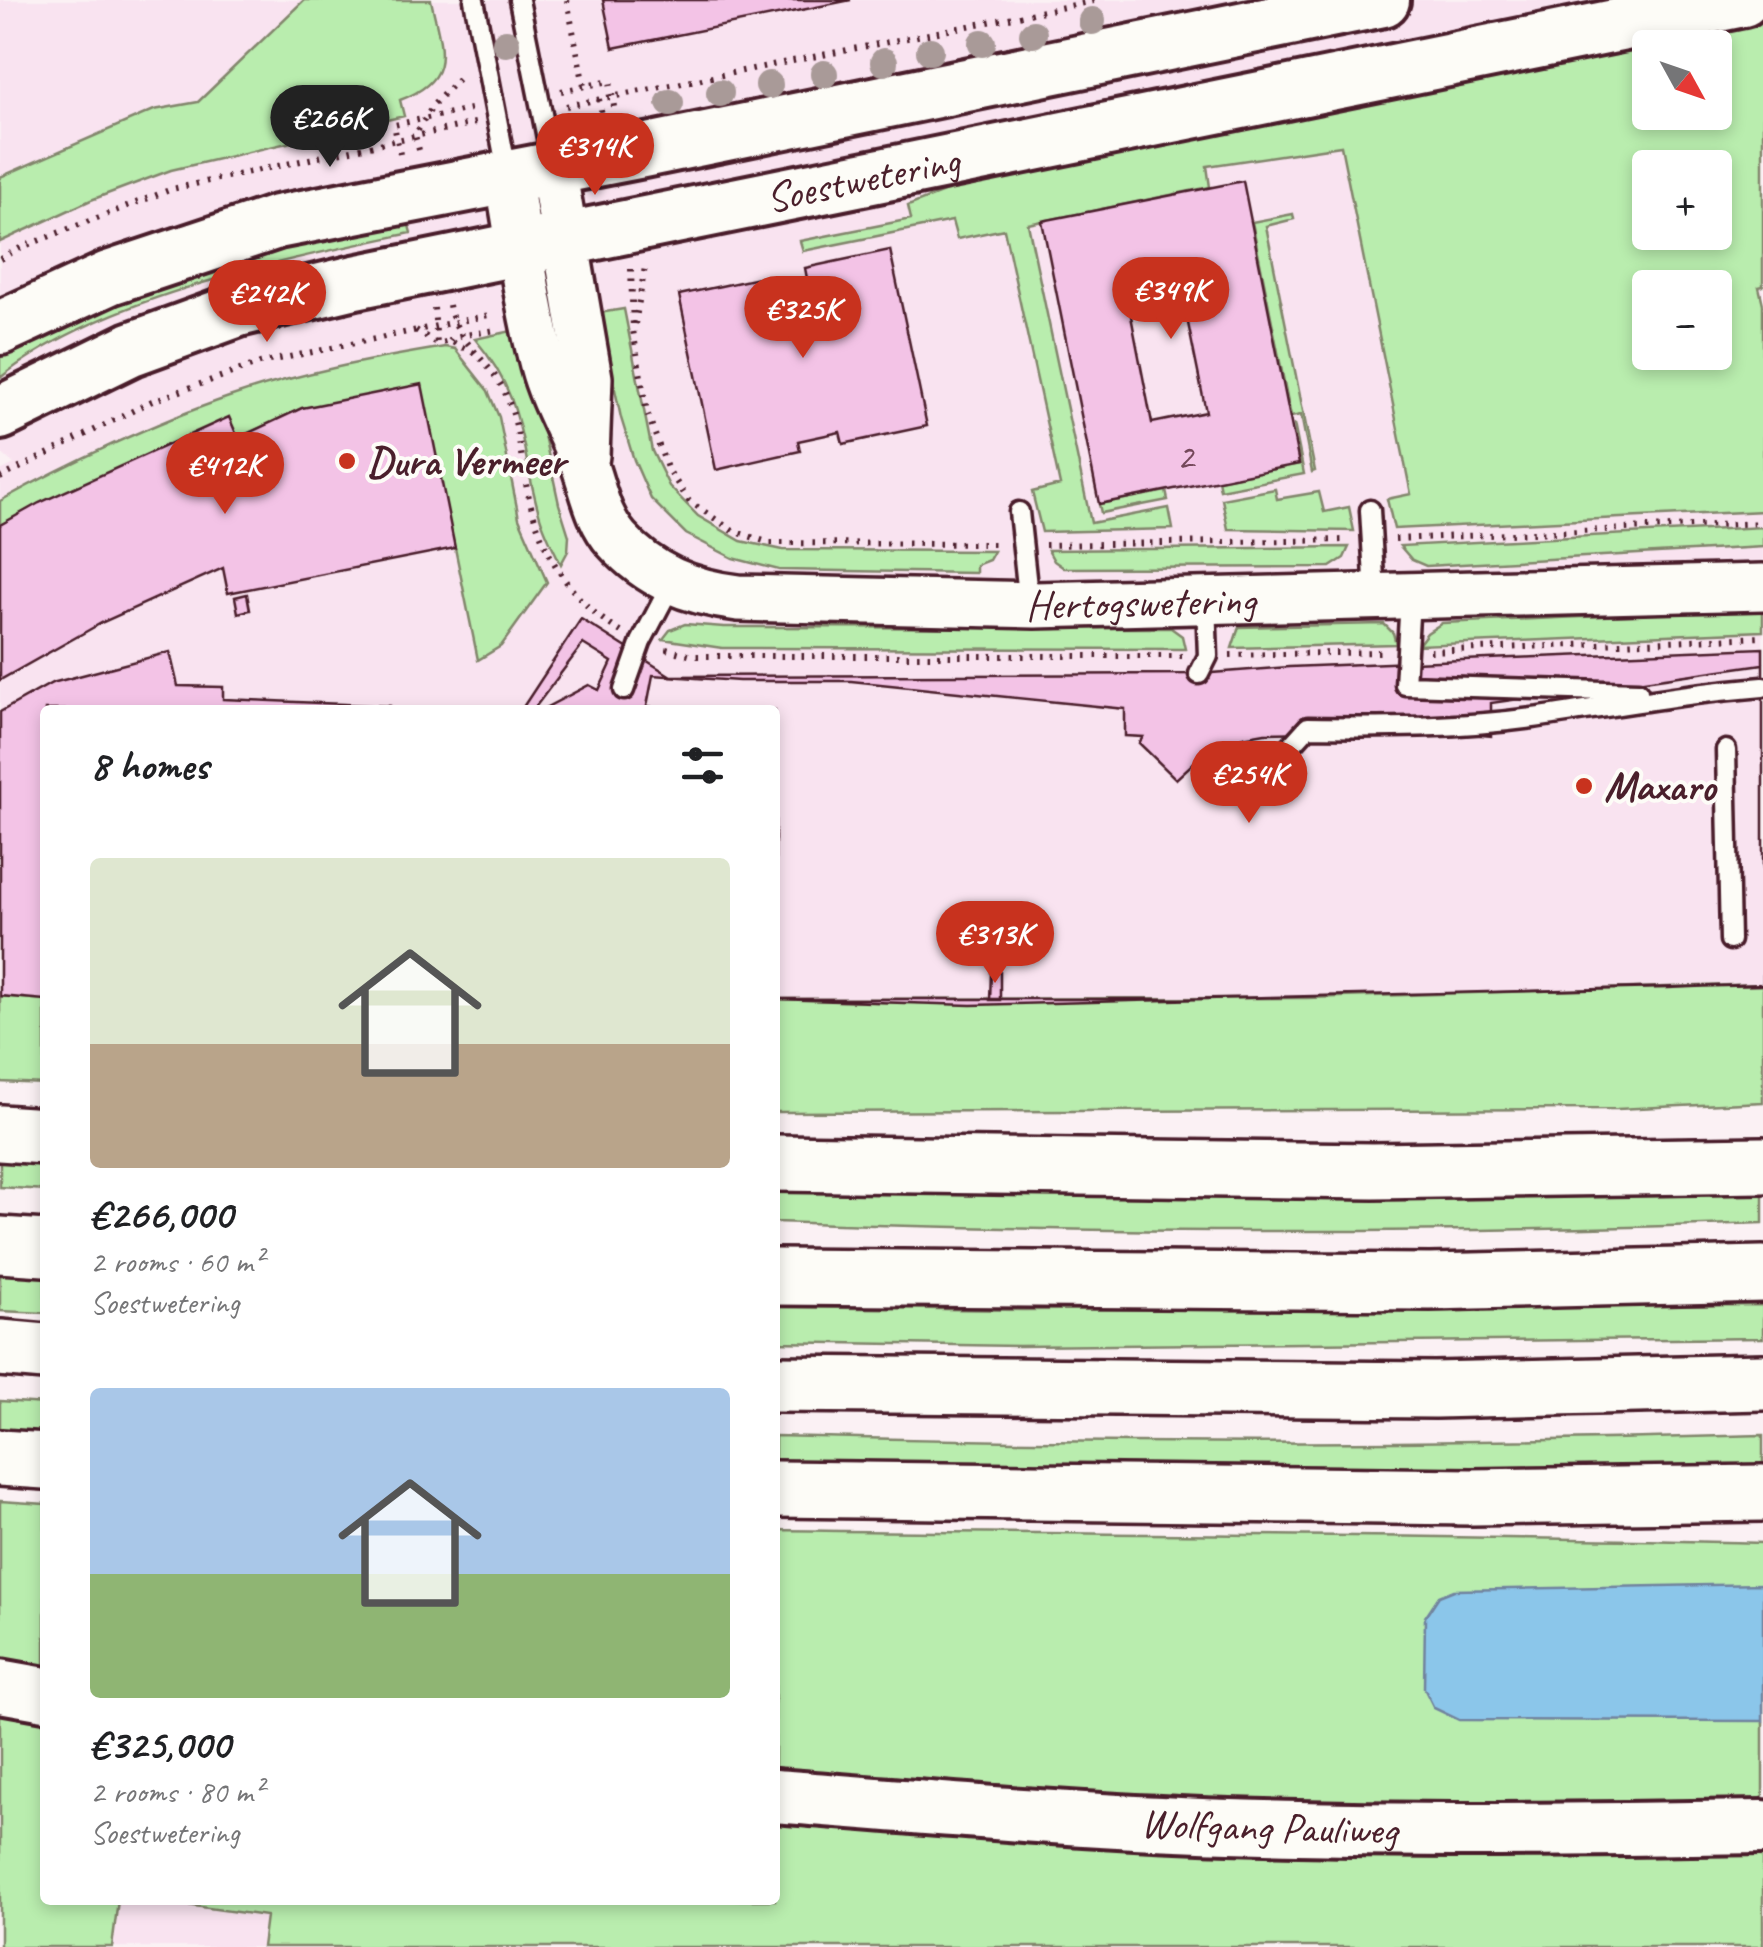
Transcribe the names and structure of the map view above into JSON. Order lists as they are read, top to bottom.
{
  "streets": {
    "main road": ["Soestwetering", "Wolfgang Pauliweg"],
    "street": ["Hertogswetering"]
  },
  "crossings": [
    ["Soestwetering", "Hertogswetering"]
  ],
  "places": ["Dura Vermeer", "Maxaro"],
  "house_numbers": ["2"],
  "north": "bottom right",
  "page": {
    "map_buttons": ["+", "−"],
    "price": [
      "€266K",
      "€314K",
      "€349K",
      "€242K",
      "€325K",
      "€412K",
      "€254K",
      "€313K"
    ],
    "heading": "8 homes",
    "list": [
      {
        "name": "€266,000",
        "note": "2 rooms · 60 m² · Soestwetering"
      },
      {
        "name": "€325,000",
        "note": "2 rooms · 80 m² · Soestwetering"
      }
    ]
  }
}
